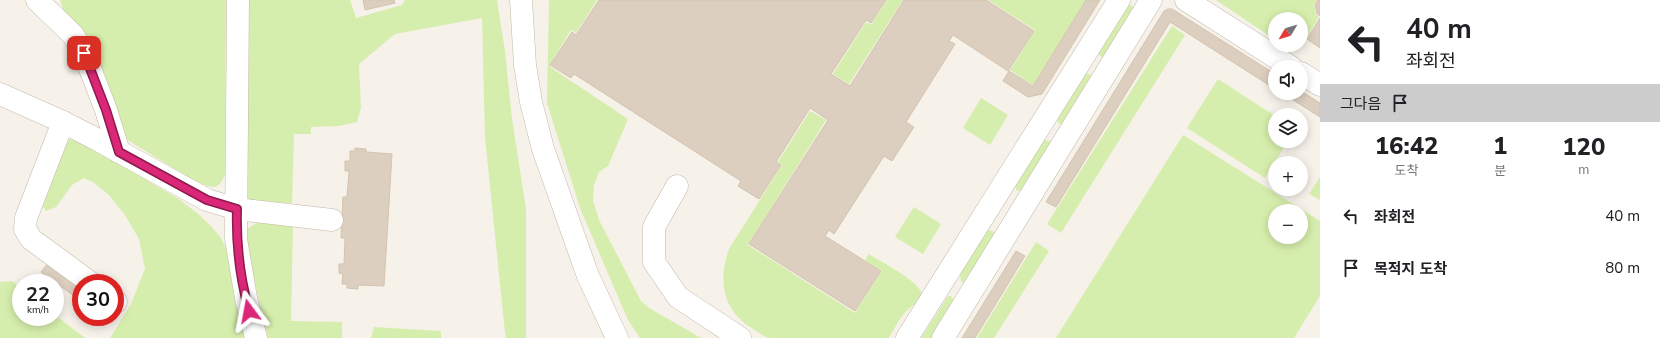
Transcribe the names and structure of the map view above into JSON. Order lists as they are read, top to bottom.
{
  "north": "bottom left",
  "page": {
    "turn": ["40 m", "좌회전"],
    "map_buttons": ["+", "−"],
    "then": "그다음",
    "eta": [
      "16:42",
      "도착",
      "1",
      "분",
      "120",
      "m"
    ],
    "list": [
      {
        "name": "좌회전",
        "value": "40 m"
      },
      {
        "name": "목적지 도착",
        "value": "80 m"
      }
    ],
    "speed": "22 km/h",
    "limit": "30"
  }
}
